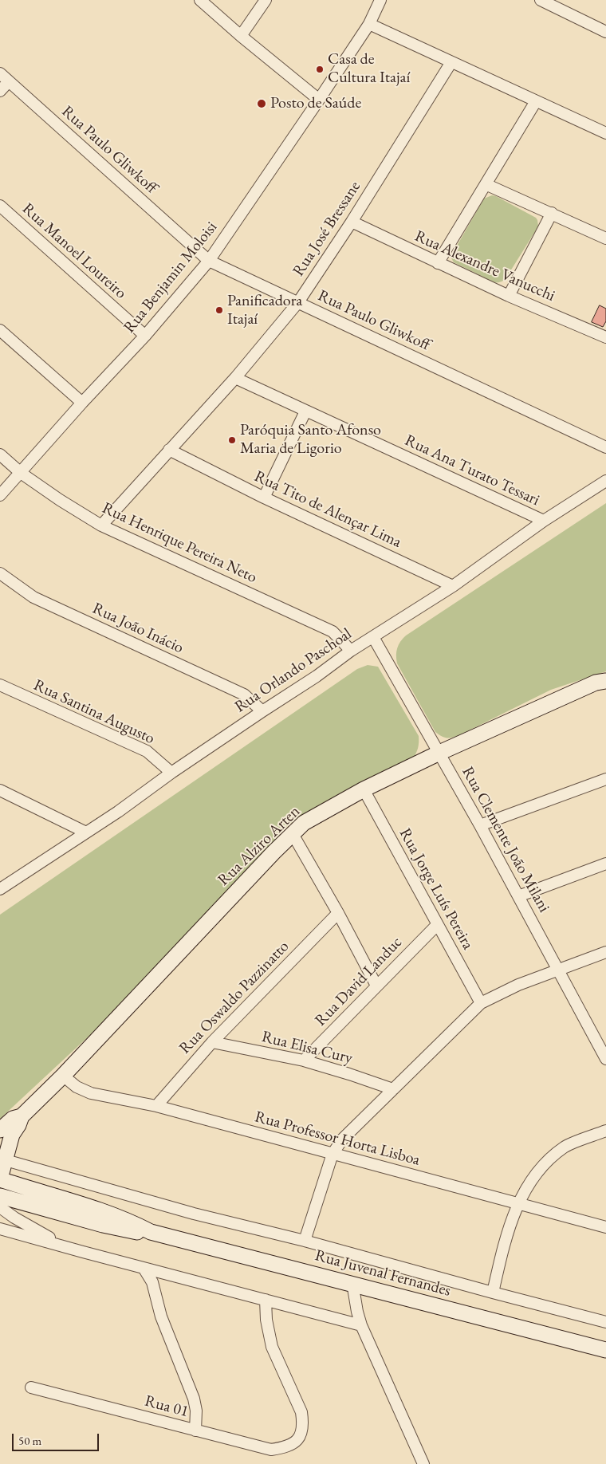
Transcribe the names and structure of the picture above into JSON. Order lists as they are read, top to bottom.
{
  "streets": {
    "street": [
      "Rua Paulo Gliwkoff",
      "Rua José Bressane",
      "Rua Manoel Loureiro",
      "Rua Alexandre Vanucchi",
      "Rua Benjamin Moloisi",
      "Rua Ana Turato Tessari",
      "Rua Tito de Alençar Lima",
      "Rua Henrique Pereira Neto",
      "Rua João Inácio",
      "Rua Orlando Paschoal",
      "Rua Santina Augusto",
      "Rua Clemente João Milani",
      "Rua Alziro Arten",
      "Rua Jorge Luís Pereira",
      "Rua David Landuc",
      "Rua Oswaldo Pazzinatto",
      "Rua Elisa Cury",
      "Rua Professor Horta Lisboa",
      "Rua Juvenal Fernandes",
      "Rua 01"
    ]
  },
  "crossings": [
    ["Rua Paulo Gliwkoff", "Rua José Bressane"],
    ["Rua Paulo Gliwkoff", "Rua Benjamin Moloisi"],
    ["Rua José Bressane", "Rua Alexandre Vanucchi"],
    ["Rua José Bressane", "Rua Ana Turato Tessari"],
    ["Rua José Bressane", "Rua Tito de Alençar Lima"],
    ["Rua José Bressane", "Rua Henrique Pereira Neto"],
    ["Rua Manoel Loureiro", "Rua Benjamin Moloisi"],
    ["Rua Benjamin Moloisi", "Rua Henrique Pereira Neto"],
    ["Rua Ana Turato Tessari", "Rua Orlando Paschoal"],
    ["Rua Tito de Alençar Lima", "Rua Orlando Paschoal"],
    ["Rua Henrique Pereira Neto", "Rua Orlando Paschoal"],
    ["Rua João Inácio", "Rua Orlando Paschoal"],
    ["Rua Orlando Paschoal", "Rua Santina Augusto"],
    ["Rua Orlando Paschoal", "Rua Clemente João Milani"],
    ["Rua Clemente João Milani", "Rua Alziro Arten"],
    ["Rua Alziro Arten", "Rua Jorge Luís Pereira"],
    ["Rua Alziro Arten", "Rua Professor Horta Lisboa"],
    ["Rua Alziro Arten", "Rua Juvenal Fernandes"],
    ["Rua Jorge Luís Pereira", "Rua David Landuc"],
    ["Rua David Landuc", "Rua Elisa Cury"],
    ["Rua Oswaldo Pazzinatto", "Rua Elisa Cury"],
    ["Rua Oswaldo Pazzinatto", "Rua Professor Horta Lisboa"]
  ],
  "places": [
    "Casa de Cultura Itajaí",
    "Posto de Saúde",
    "Panificadora Itajaí",
    "Paróquia Santo Afonso Maria de Ligorio"
  ],
  "scale_bar": "50 m"
}
